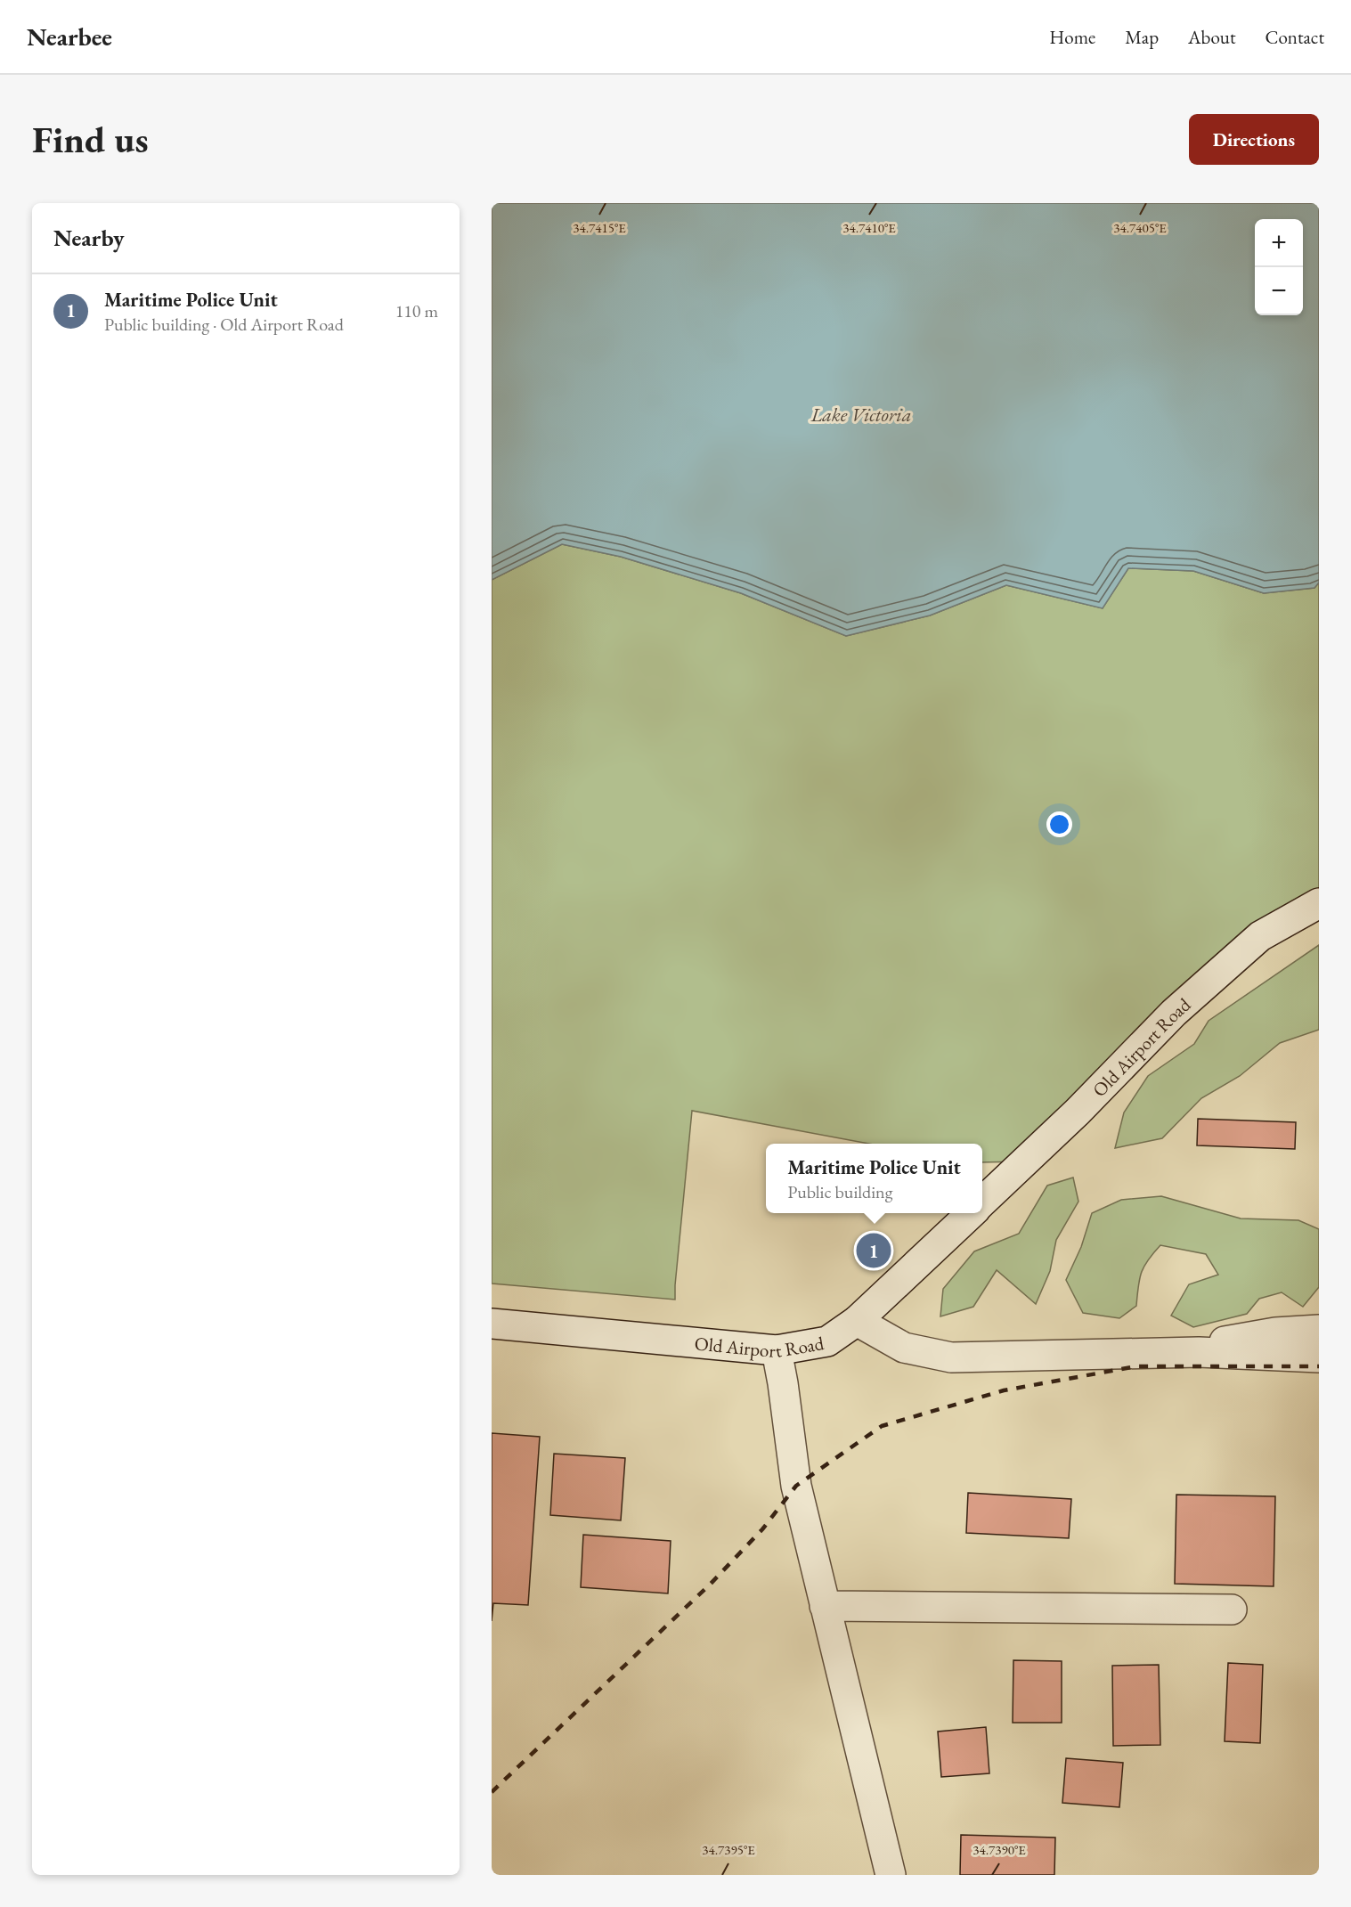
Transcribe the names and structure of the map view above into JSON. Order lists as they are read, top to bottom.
{
  "streets": {
    "street": ["Old Airport Road"]
  },
  "water": ["Lake Victoria"],
  "page": {
    "header": "Nearbee",
    "nav": [
      "Home",
      "Map",
      "About",
      "Contact"
    ],
    "buttons": "Directions",
    "title": "Find us",
    "heading": "Nearby",
    "map_buttons": ["+", "−"],
    "list": [
      {
        "mark": "1",
        "name": "Maritime Police Unit",
        "note": "Public building · Old Airport Road",
        "value": "110 m"
      }
    ],
    "popup": ["Maritime Police Unit", "Public building"],
    "pins": "1"
  },
  "coordinates": [
    "34.7415°E",
    "34.7410°E",
    "34.7405°E",
    "34.7395°E",
    "34.7390°E"
  ]
}
